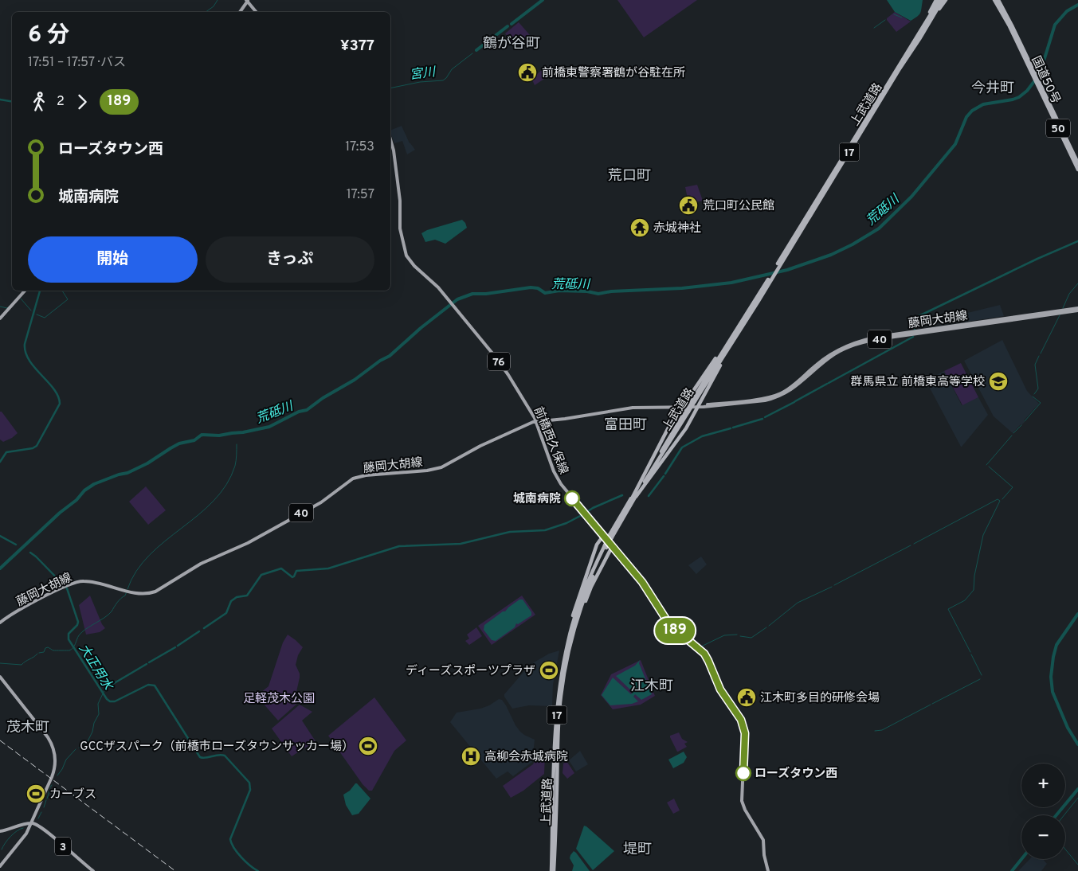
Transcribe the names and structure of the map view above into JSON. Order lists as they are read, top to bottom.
{
  "streets": {
    "highway": [
      "国道50号",
      "上武道路",
      "50",
      "17"
    ],
    "main road": [
      "藤岡大胡線",
      "40",
      "76",
      "前橋西久保線",
      "3"
    ]
  },
  "crossings": [
    ["上武道路", "17"],
    ["17", "藤岡大胡線"],
    ["藤岡大胡線", "前橋西久保線"]
  ],
  "districts": [
    "鶴が谷町",
    "今井町",
    "荒口町",
    "富田町",
    "江木町",
    "茂木町",
    "堤町"
  ],
  "water": ["宮川", "荒砥川", "大正用水"],
  "parks": ["足軽茂木公園"],
  "places": {
    "public building": ["前橋東警察署鶴が谷駐在所", "荒口町公民館", "江木町多目的研修会場"],
    "temple": ["赤城神社"],
    "school or university": ["群馬県立 前橋東高等学校"],
    "other": ["城南病院", "ローズタウン西"],
    "sports": ["ディーズスポーツプラザ", "GCCザスパーク（前橋市ローズタウンサッカー場）", "カーブス"],
    "hospital": ["高柳会赤城病院"]
  },
  "lines": ["bus line 189"],
  "page": {
    "on_map": "189",
    "heading": ["6 分", "17:51 – 17:57 · バス", "¥377"],
    "legs": ["2", "189"],
    "list": [
      {
        "name": "ローズタウン西",
        "value": "17:53"
      },
      {
        "name": "城南病院",
        "value": "17:57"
      }
    ],
    "buttons": ["開始", "きっぷ"],
    "map_buttons": ["+", "−"]
  }
}
